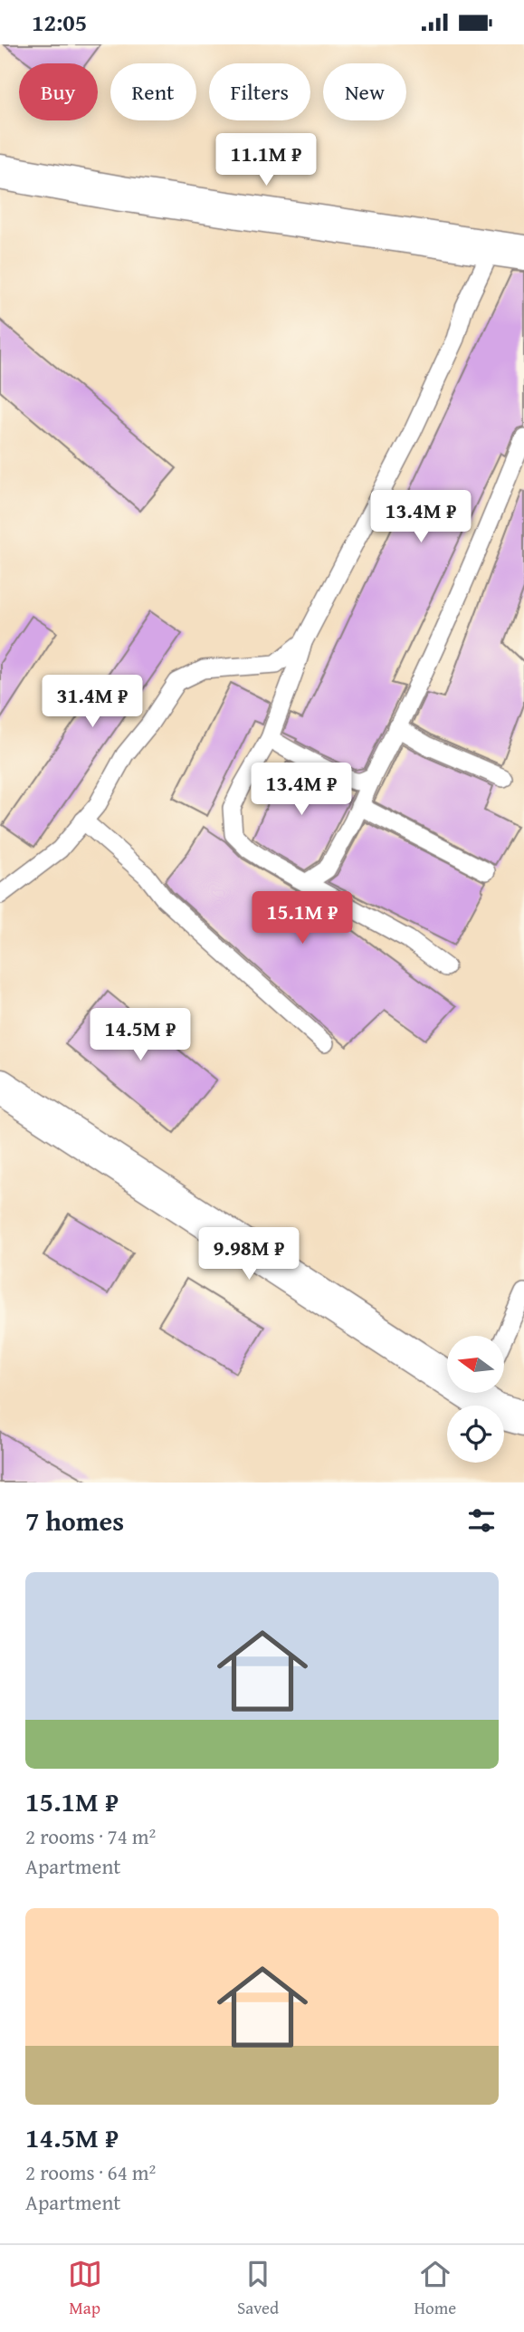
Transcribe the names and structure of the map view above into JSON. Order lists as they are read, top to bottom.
{
  "north": "left",
  "page": {
    "status": "12:05",
    "chip": [
      "Buy",
      "Rent",
      "Filters",
      "New"
    ],
    "price": [
      "11.1M ₽",
      "13.4M ₽",
      "31.4M ₽",
      "13.4M ₽",
      "15.1M ₽",
      "14.5M ₽",
      "9.98M ₽"
    ],
    "heading": "7 homes",
    "list": [
      {
        "name": "15.1M ₽",
        "note": "2 rooms · 74 m² · Apartment"
      },
      {
        "name": "14.5M ₽",
        "note": "2 rooms · 64 m² · Apartment"
      }
    ],
    "tabs": ["Map", "Saved", "Home"]
  }
}
